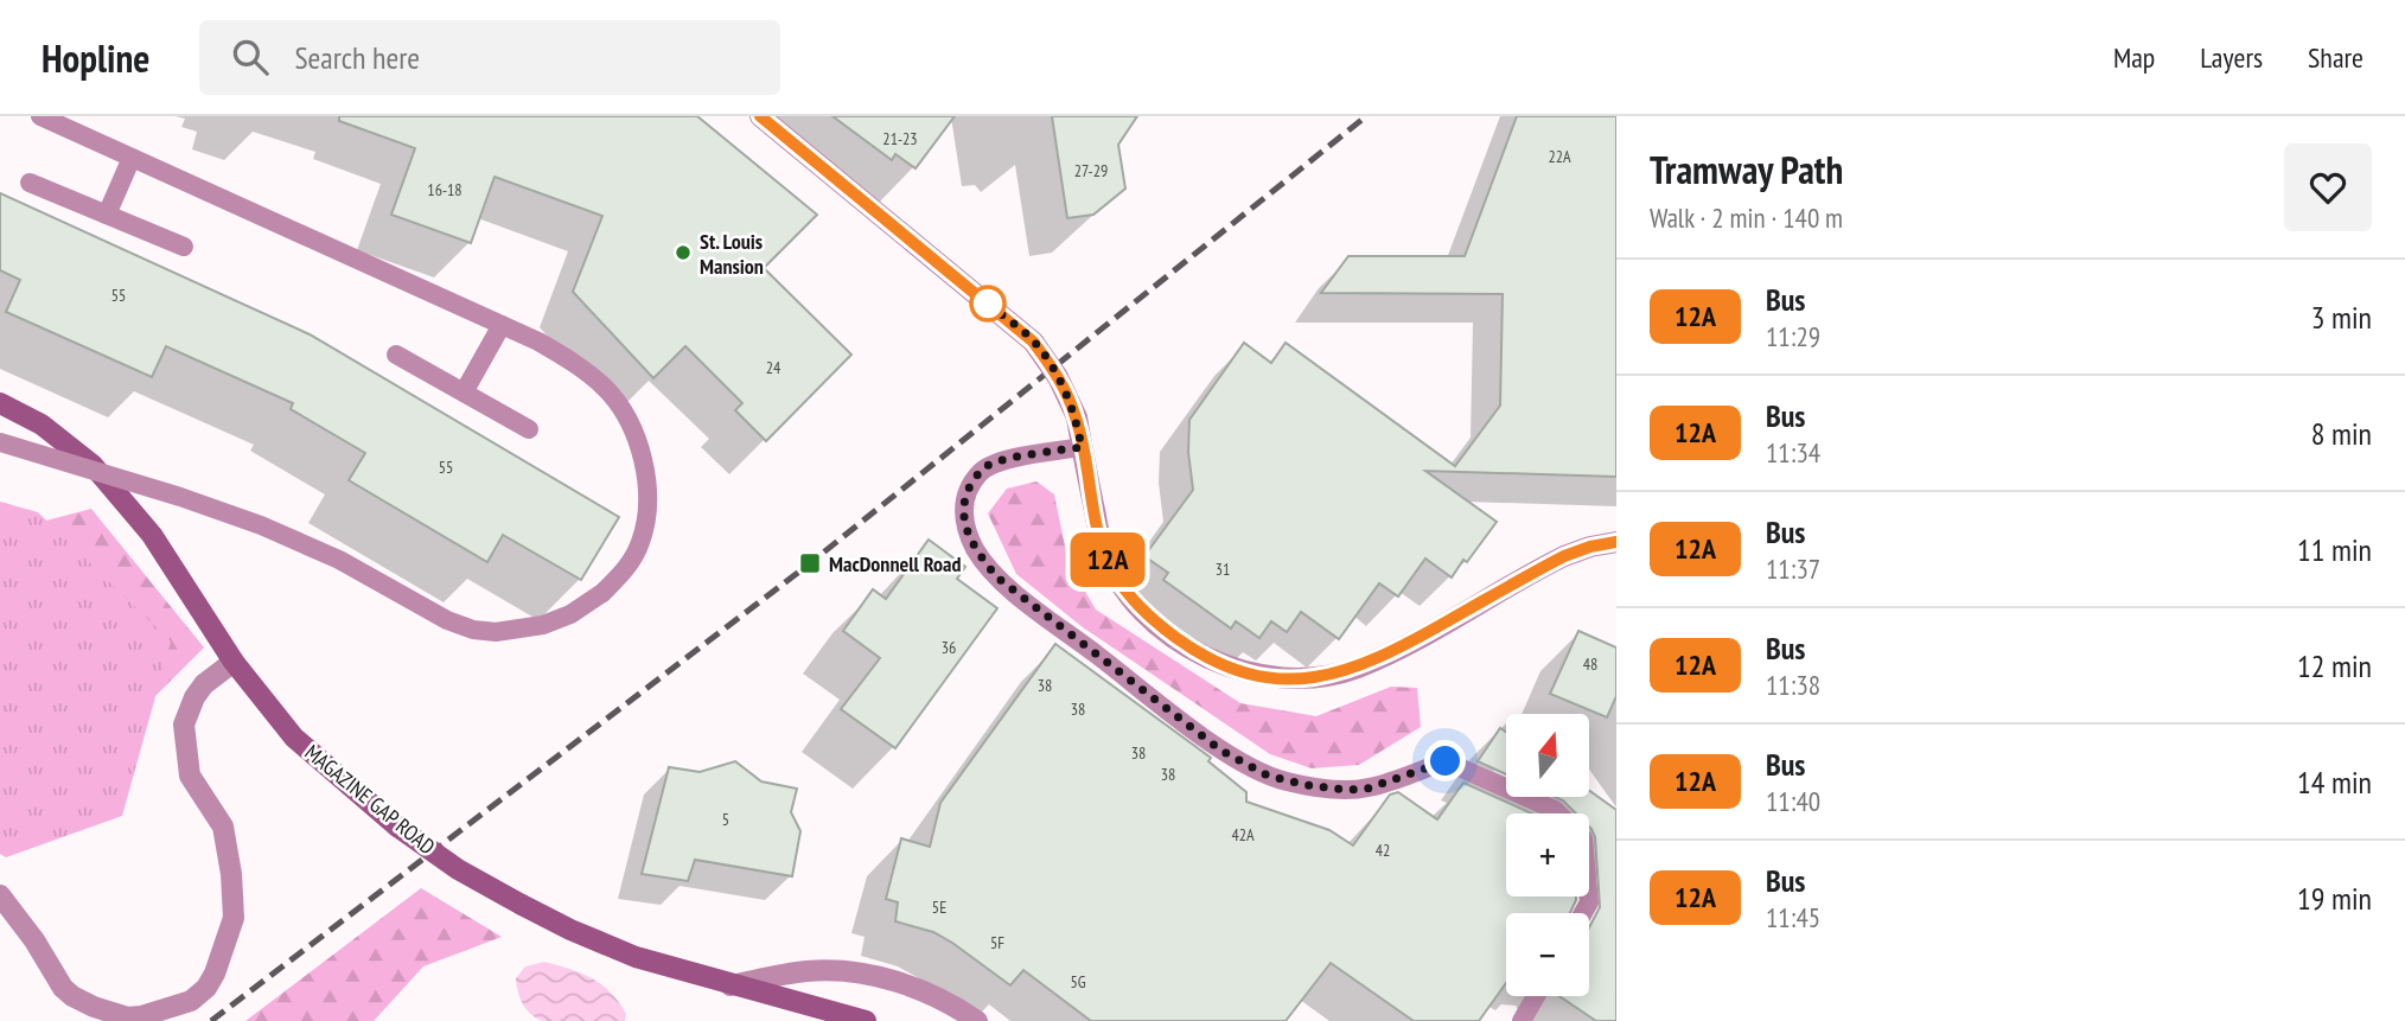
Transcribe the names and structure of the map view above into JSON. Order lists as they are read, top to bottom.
{
  "streets": {
    "main road": ["MAGAZINE GAP ROAD"]
  },
  "places": {
    "other": ["St. Louis Mansion"],
    "transit": ["MacDonnell Road"]
  },
  "lines": ["bus line 12A"],
  "house_numbers": [
    "21-23",
    "22A",
    "27-29",
    "16-18",
    "55",
    "24",
    "55",
    "31",
    "36",
    "48",
    "38",
    "38",
    "38",
    "38",
    "5",
    "42A",
    "42",
    "5E",
    "5F",
    "5G"
  ],
  "north": "top",
  "page": {
    "header": "Hopline",
    "search": "Search here",
    "nav": ["Map", "Layers", "Share"],
    "on_map": "12A",
    "heading": ["Tramway Path", "Walk · 2 min · 140 m"],
    "list": [
      {
        "mark": "12A",
        "name": "Bus",
        "note": "11:29",
        "value": "3 min"
      },
      {
        "mark": "12A",
        "name": "Bus",
        "note": "11:34",
        "value": "8 min"
      },
      {
        "mark": "12A",
        "name": "Bus",
        "note": "11:37",
        "value": "11 min"
      },
      {
        "mark": "12A",
        "name": "Bus",
        "note": "11:38",
        "value": "12 min"
      },
      {
        "mark": "12A",
        "name": "Bus",
        "note": "11:40",
        "value": "14 min"
      },
      {
        "mark": "12A",
        "name": "Bus",
        "note": "11:45",
        "value": "19 min"
      }
    ],
    "map_buttons": ["+", "−"]
  }
}
